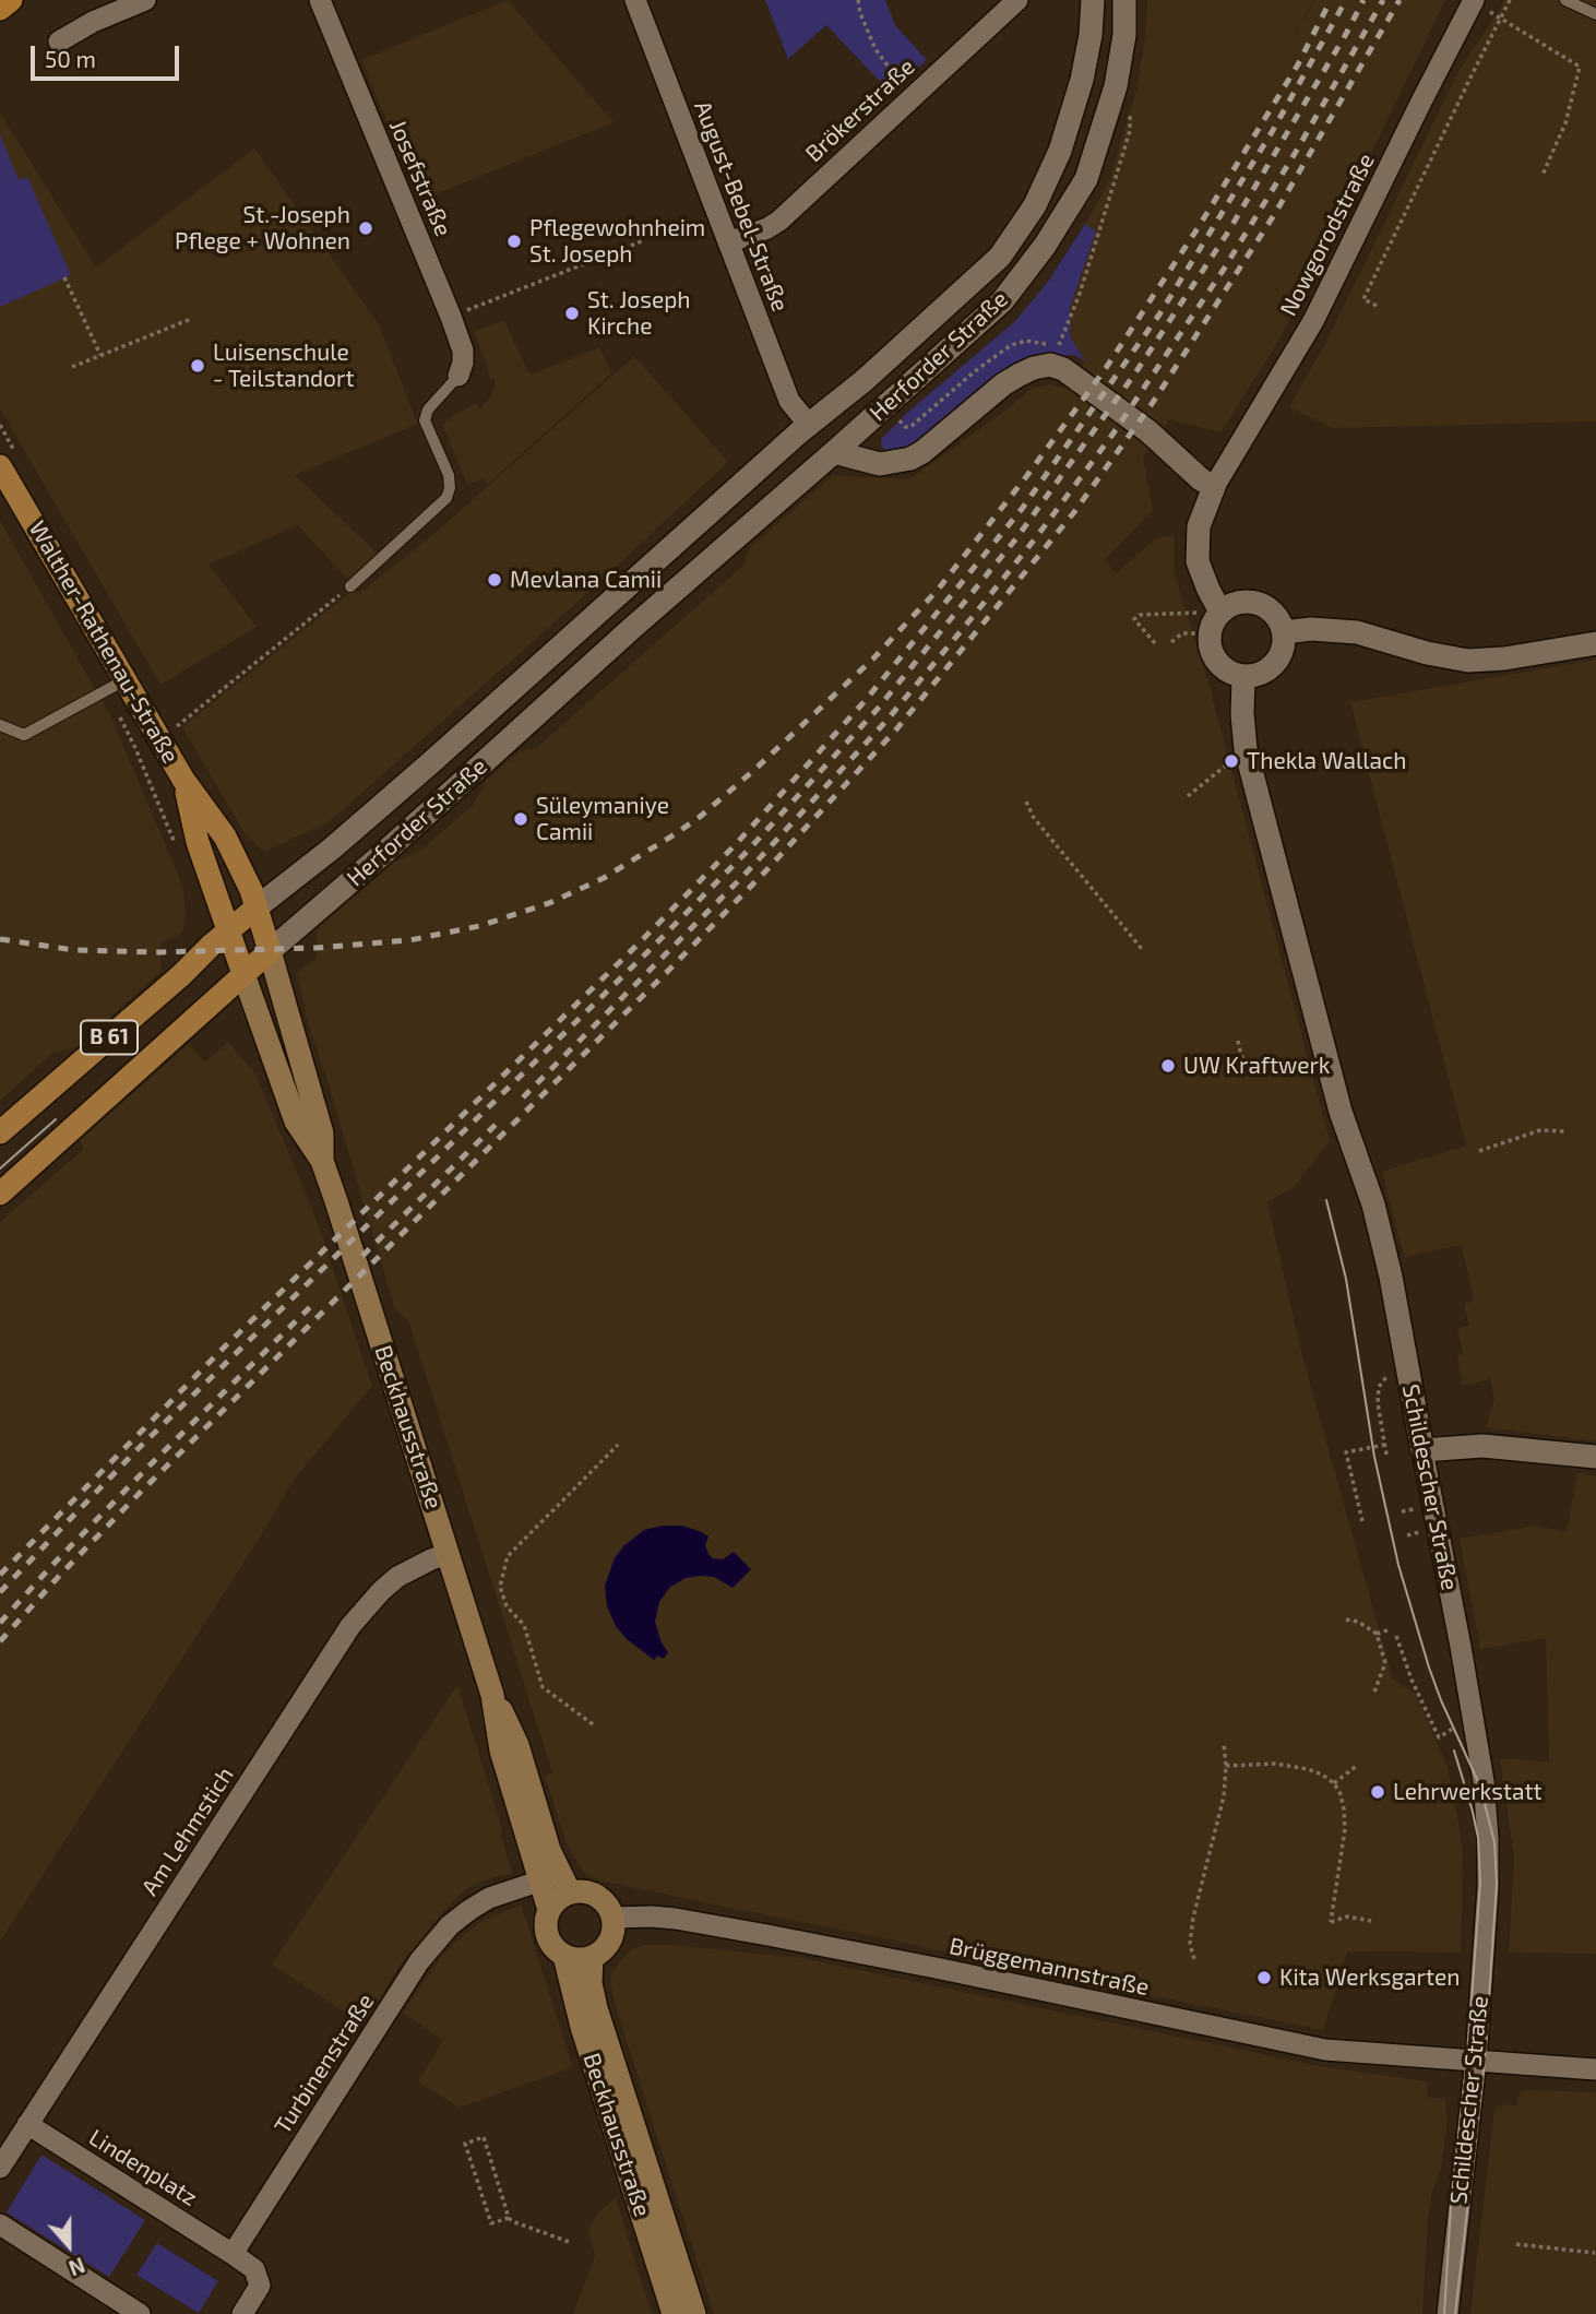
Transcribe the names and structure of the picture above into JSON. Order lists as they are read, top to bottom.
{
  "streets": {
    "main road": [
      "Herforder Straße",
      "Walther-Rathenau-Straße",
      "B 61",
      "Beckhausstraße"
    ],
    "street": [
      "Brökerstraße",
      "Josefstraße",
      "August-Bebel-Straße",
      "Nowgorodstraße",
      "Schildescher Straße",
      "Am Lehmstich",
      "Brüggemannstraße",
      "Turbinenstraße",
      "Lindenplatz"
    ]
  },
  "crossings": [
    ["Brökerstraße", "August-Bebel-Straße"],
    ["August-Bebel-Straße", "Herforder Straße"],
    ["Herforder Straße", "Walther-Rathenau-Straße"],
    ["Herforder Straße", "Beckhausstraße"],
    ["Walther-Rathenau-Straße", "Beckhausstraße"],
    ["Beckhausstraße", "Am Lehmstich"],
    ["Beckhausstraße", "Brüggemannstraße"],
    ["Beckhausstraße", "Turbinenstraße"],
    ["Schildescher Straße", "Brüggemannstraße"],
    ["Am Lehmstich", "Lindenplatz"],
    ["Turbinenstraße", "Lindenplatz"]
  ],
  "places": [
    "St.-Joseph Pflege + Wohnen",
    "Pflegewohnheim St. Joseph",
    "St. Joseph Kirche",
    "Luisenschule - Teilstandort",
    "Mevlana Camii",
    "Thekla Wallach",
    "Süleymaniye Camii",
    "UW Kraftwerk",
    "Lehrwerkstatt",
    "Kita Werksgarten"
  ],
  "scale_bar": "50 m",
  "north": "bottom"
}
